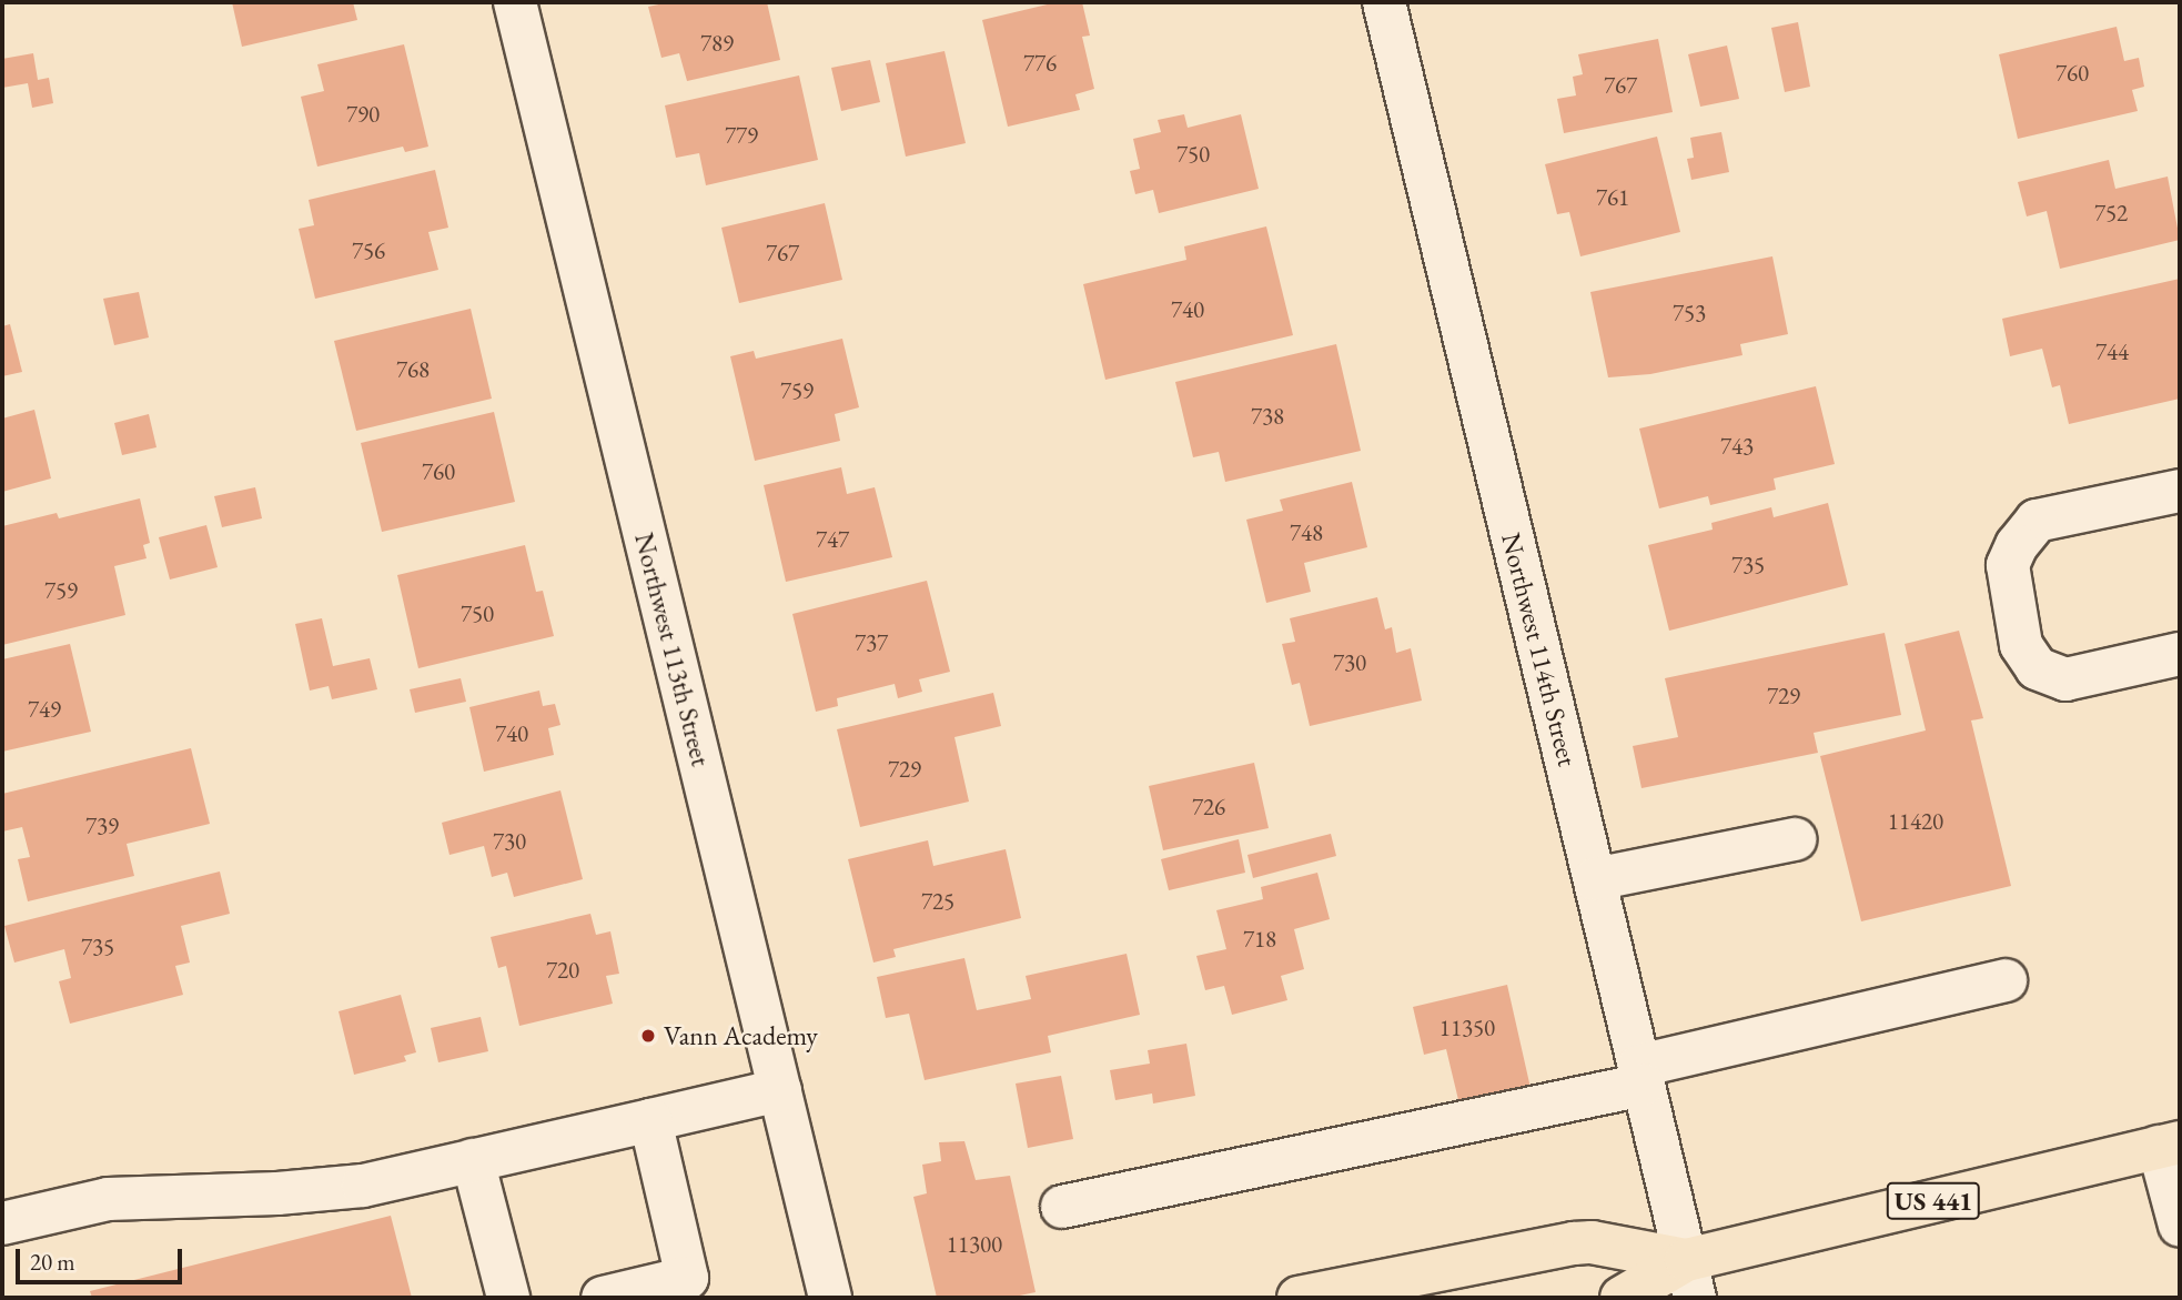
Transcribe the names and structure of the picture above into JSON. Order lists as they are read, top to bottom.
{
  "streets": {
    "main road": ["US 441"],
    "street": ["Northwest 113th Street", "Northwest 114th Street"]
  },
  "crossings": [
    ["Northwest 114th Street", "US 441"]
  ],
  "places": ["Vann Academy"],
  "house_numbers": [
    "789",
    "776",
    "760",
    "767",
    "790",
    "779",
    "750",
    "761",
    "752",
    "756",
    "767",
    "740",
    "753",
    "744",
    "768",
    "759",
    "738",
    "743",
    "760",
    "748",
    "747",
    "735",
    "759",
    "750",
    "737",
    "730",
    "729",
    "749",
    "740",
    "729",
    "726",
    "11420",
    "739",
    "730",
    "725",
    "718",
    "735",
    "720",
    "11350",
    "11300"
  ],
  "scale_bar": "20 m"
}
